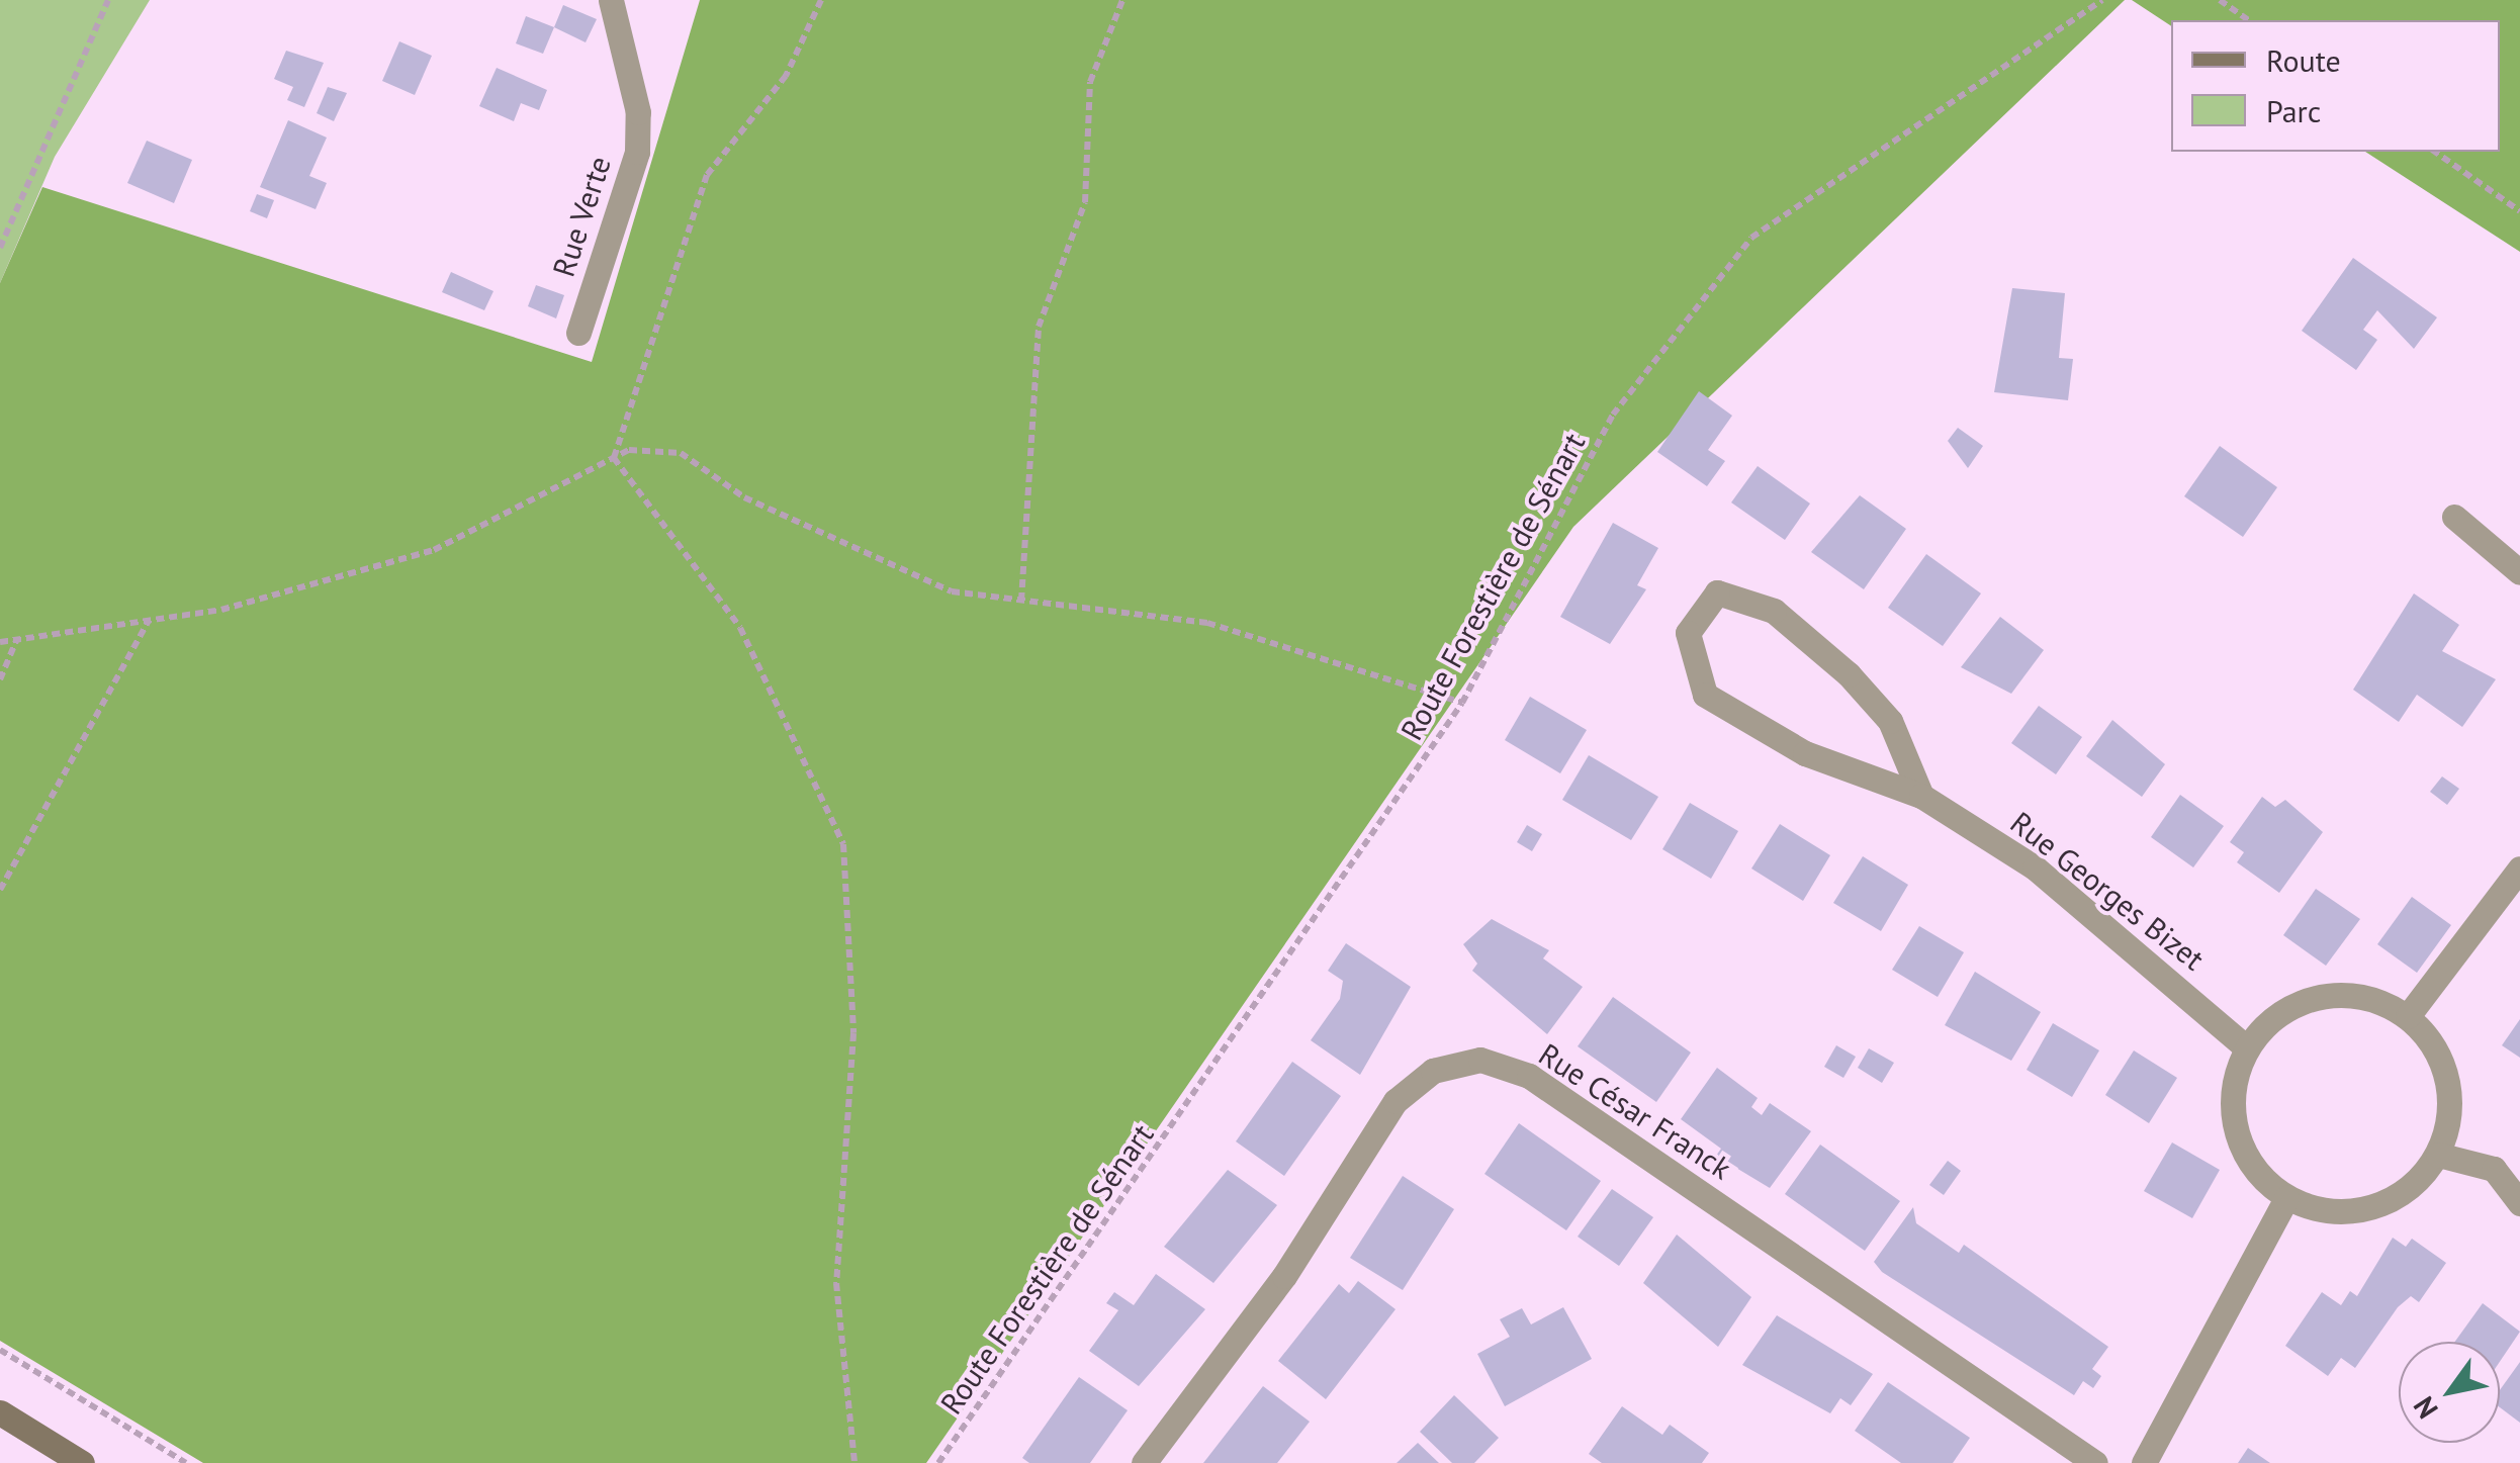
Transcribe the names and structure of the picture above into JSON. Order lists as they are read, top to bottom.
{
  "streets": {
    "street": ["Rue Verte", "Rue Georges Bizet", "Rue César Franck"],
    "path": ["Route Forestière de Sénart"]
  },
  "legend": ["Route", "Parc"],
  "north": "bottom left"
}
